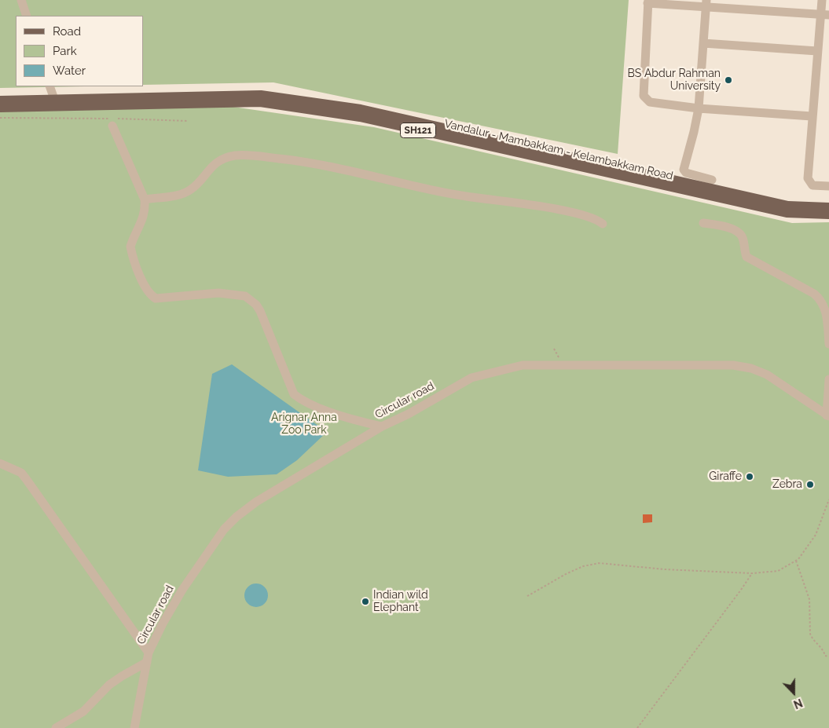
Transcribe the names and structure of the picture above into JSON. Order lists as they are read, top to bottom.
{
  "streets": {
    "main road": ["SH121", "Vandalur - Mambakkam - Kelambakkam Road"],
    "street": ["Circular road"]
  },
  "parks": ["Arignar Anna Zoo Park"],
  "places": [
    "BS Abdur Rahman University",
    "Giraffe",
    "Zebra",
    "Indian wild Elephant"
  ],
  "legend": ["Road", "Park", "Water"],
  "north": "bottom"
}
